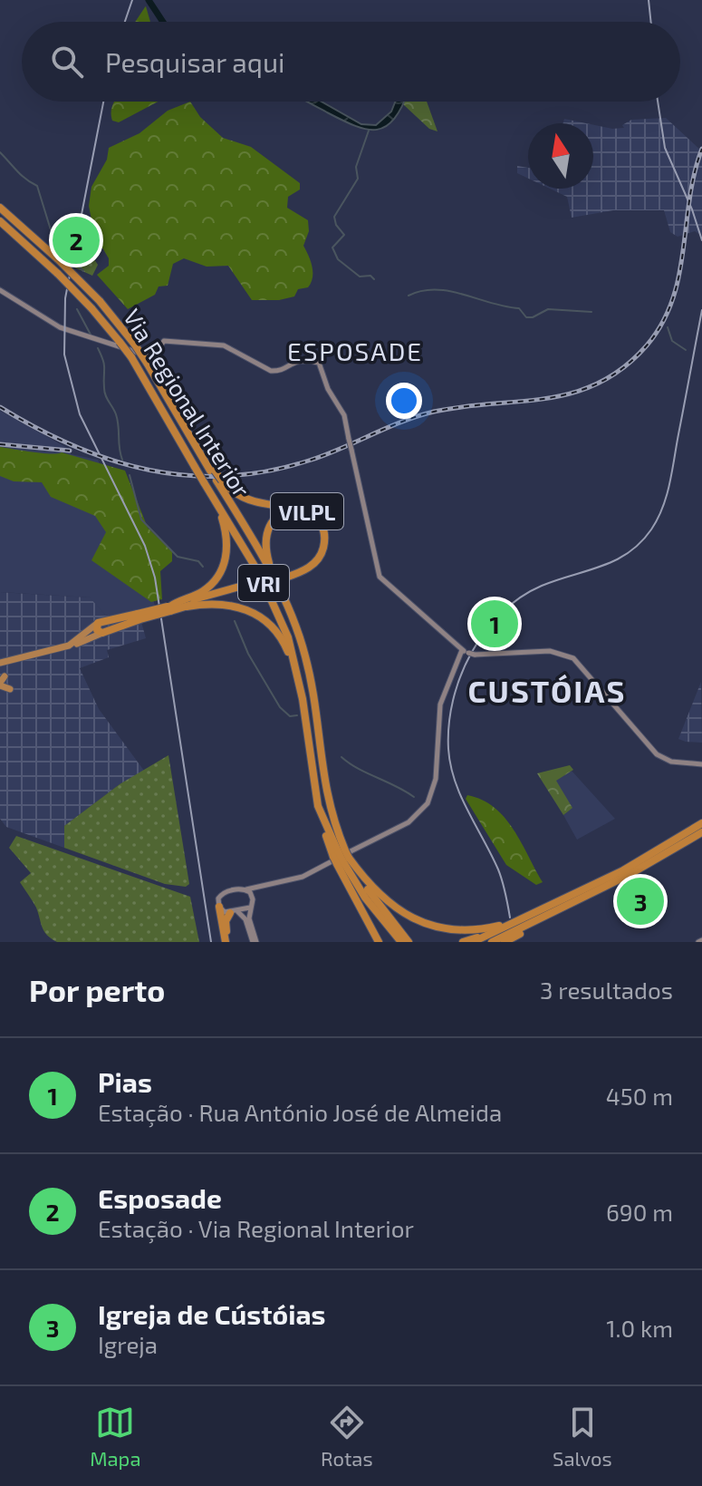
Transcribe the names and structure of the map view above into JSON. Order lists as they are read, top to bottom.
{
  "streets": {
    "highway": ["Via Regional Interior", "VILPL", "VRI"]
  },
  "crossings": [
    ["Via Regional Interior", "VILPL"],
    ["Via Regional Interior", "VRI"]
  ],
  "districts": ["ESPOSADE", "CUSTÓIAS"],
  "north": "top",
  "page": {
    "search": "Pesquisar aqui",
    "pins": ["2", "1", "3"],
    "heading": ["Por perto", "3 resultados"],
    "list": [
      {
        "mark": "1",
        "name": "Pias",
        "note": "Estação · Rua António José de Almeida",
        "value": "450 m"
      },
      {
        "mark": "2",
        "name": "Esposade",
        "note": "Estação · Via Regional Interior",
        "value": "690 m"
      },
      {
        "mark": "3",
        "name": "Igreja de Cústóias",
        "note": "Igreja",
        "value": "1.0 km"
      }
    ],
    "nav": ["Mapa", "Rotas", "Salvos"]
  }
}
